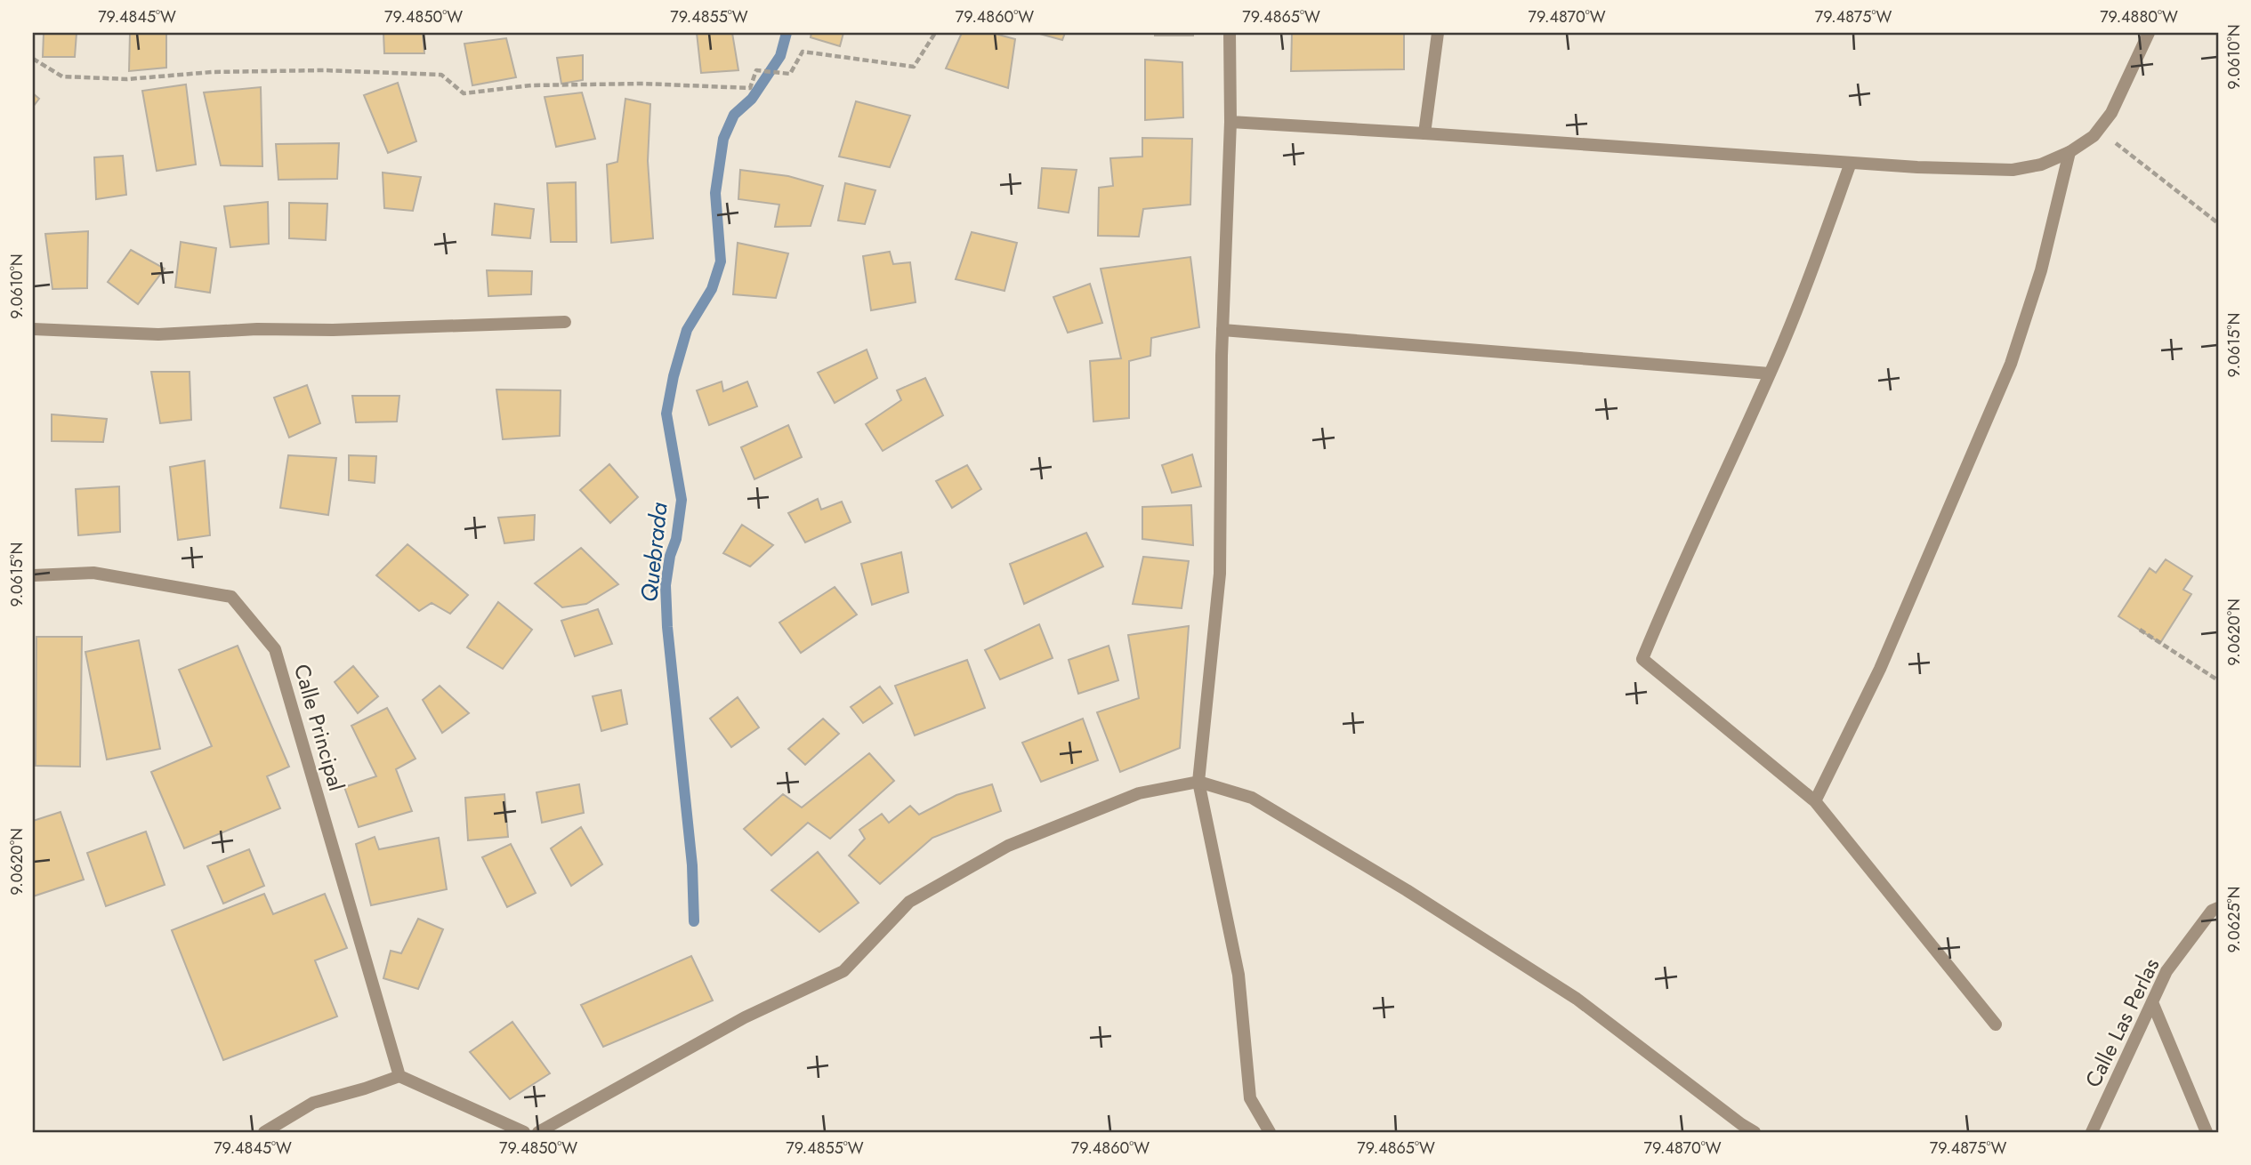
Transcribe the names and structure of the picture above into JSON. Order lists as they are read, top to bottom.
{
  "streets": {
    "street": ["Calle Principal", "Calle Las Perlas"]
  },
  "water": ["Quebrada"],
  "coordinates": [
    "79.4845°W",
    "79.4850°W",
    "79.4855°W",
    "79.4860°W",
    "79.4865°W",
    "79.4870°W",
    "79.4875°W",
    "79.4880°W",
    "9.0610°N",
    "9.0615°N",
    "9.0620°N",
    "9.0625°N"
  ]
}
